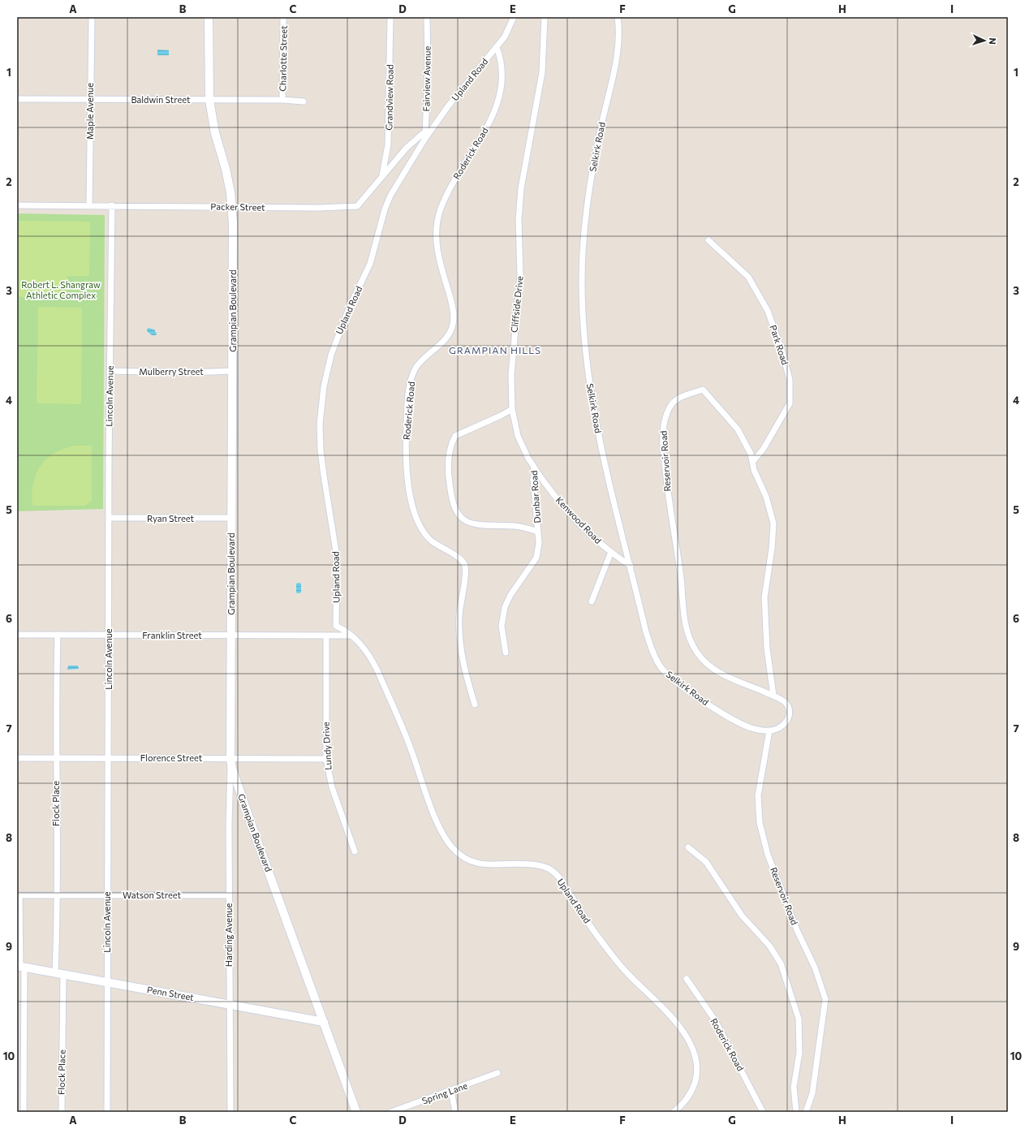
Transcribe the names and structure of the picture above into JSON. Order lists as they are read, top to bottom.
{
  "streets": {
    "street": [
      "Charlotte Street",
      "Fairview Avenue",
      "Upland Road",
      "Grandview Road",
      "Baldwin Street",
      "Maple Avenue",
      "Selkirk Road",
      "Roderick Road",
      "Packer Street",
      "Cliffside Drive",
      "Grampian Boulevard",
      "Park Road",
      "Mulberry Street",
      "Lincoln Avenue",
      "Reservoir Road",
      "Dunbar Road",
      "Ryan Street",
      "Kenwood Road",
      "Franklin Street",
      "Lundy Drive",
      "Florence Street",
      "Flock Place",
      "Watson Street",
      "Harding Avenue",
      "Penn Street",
      "Spring Lane"
    ]
  },
  "crossings": [
    ["Charlotte Street", "Baldwin Street"],
    ["Fairview Avenue", "Upland Road"],
    ["Fairview Avenue", "Packer Street"],
    ["Upland Road", "Roderick Road"],
    ["Grandview Road", "Packer Street"],
    ["Baldwin Street", "Maple Avenue"],
    ["Baldwin Street", "Grampian Boulevard"],
    ["Maple Avenue", "Packer Street"],
    ["Selkirk Road", "Reservoir Road"],
    ["Selkirk Road", "Kenwood Road"],
    ["Packer Street", "Grampian Boulevard"],
    ["Packer Street", "Lincoln Avenue"],
    ["Cliffside Drive", "Dunbar Road"],
    ["Grampian Boulevard", "Mulberry Street"],
    ["Grampian Boulevard", "Ryan Street"],
    ["Grampian Boulevard", "Franklin Street"],
    ["Grampian Boulevard", "Florence Street"],
    ["Grampian Boulevard", "Harding Avenue"],
    ["Grampian Boulevard", "Penn Street"],
    ["Park Road", "Reservoir Road"],
    ["Mulberry Street", "Lincoln Avenue"],
    ["Lincoln Avenue", "Ryan Street"],
    ["Lincoln Avenue", "Franklin Street"],
    ["Lincoln Avenue", "Florence Street"],
    ["Lincoln Avenue", "Watson Street"],
    ["Lincoln Avenue", "Penn Street"],
    ["Dunbar Road", "Kenwood Road"],
    ["Franklin Street", "Lundy Drive"],
    ["Franklin Street", "Flock Place"],
    ["Lundy Drive", "Florence Street"],
    ["Florence Street", "Flock Place"],
    ["Florence Street", "Harding Avenue"],
    ["Flock Place", "Watson Street"],
    ["Flock Place", "Penn Street"],
    ["Watson Street", "Harding Avenue"],
    ["Harding Avenue", "Penn Street"]
  ],
  "districts": ["GRAMPIAN HILLS"],
  "parks": ["Robert L. Shangraw Athletic Complex"],
  "north": "right",
  "grid": {
    "columns": [
      "A",
      "B",
      "C",
      "D",
      "E",
      "F",
      "G",
      "H",
      "I"
    ],
    "rows": [
      "1",
      "2",
      "3",
      "4",
      "5",
      "6",
      "7",
      "8",
      "9",
      "10"
    ]
  }
}
